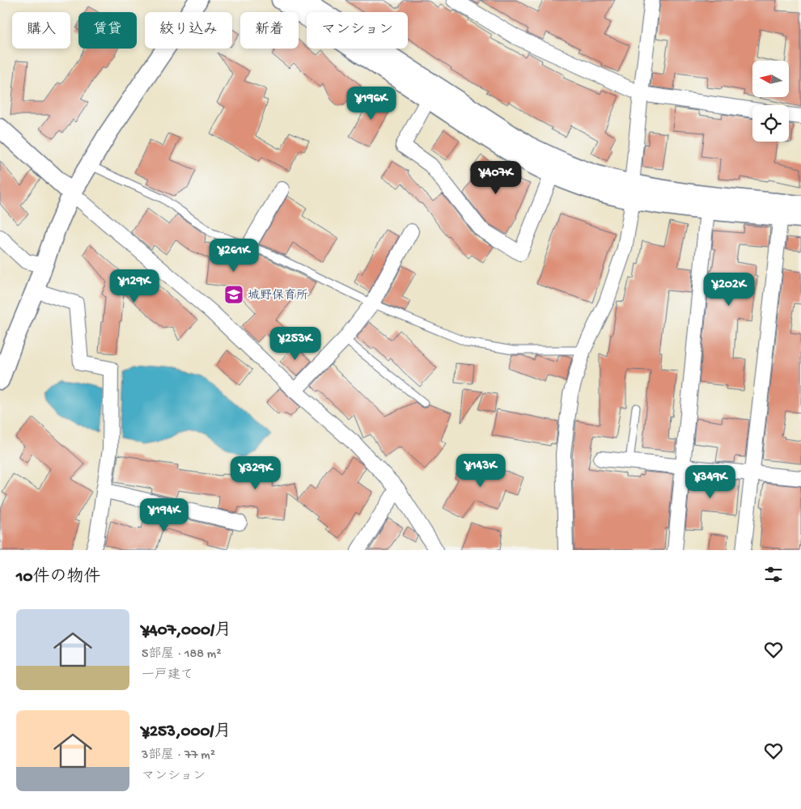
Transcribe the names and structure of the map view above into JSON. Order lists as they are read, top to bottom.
{
  "places": {
    "school or university": ["城野保育所"]
  },
  "north": "left",
  "page": {
    "chip": [
      "購入",
      "賃貸",
      "絞り込み",
      "新着",
      "マンション"
    ],
    "price": [
      "¥196K",
      "¥407K",
      "¥261K",
      "¥129K",
      "¥202K",
      "¥253K",
      "¥143K",
      "¥329K",
      "¥349K",
      "¥194K"
    ],
    "heading": "10件の物件",
    "list": [
      {
        "name": "¥407,000/月",
        "note": "5部屋 · 188 m² · 一戸建て"
      },
      {
        "name": "¥253,000/月",
        "note": "3部屋 · 77 m² · マンション"
      }
    ]
  }
}
